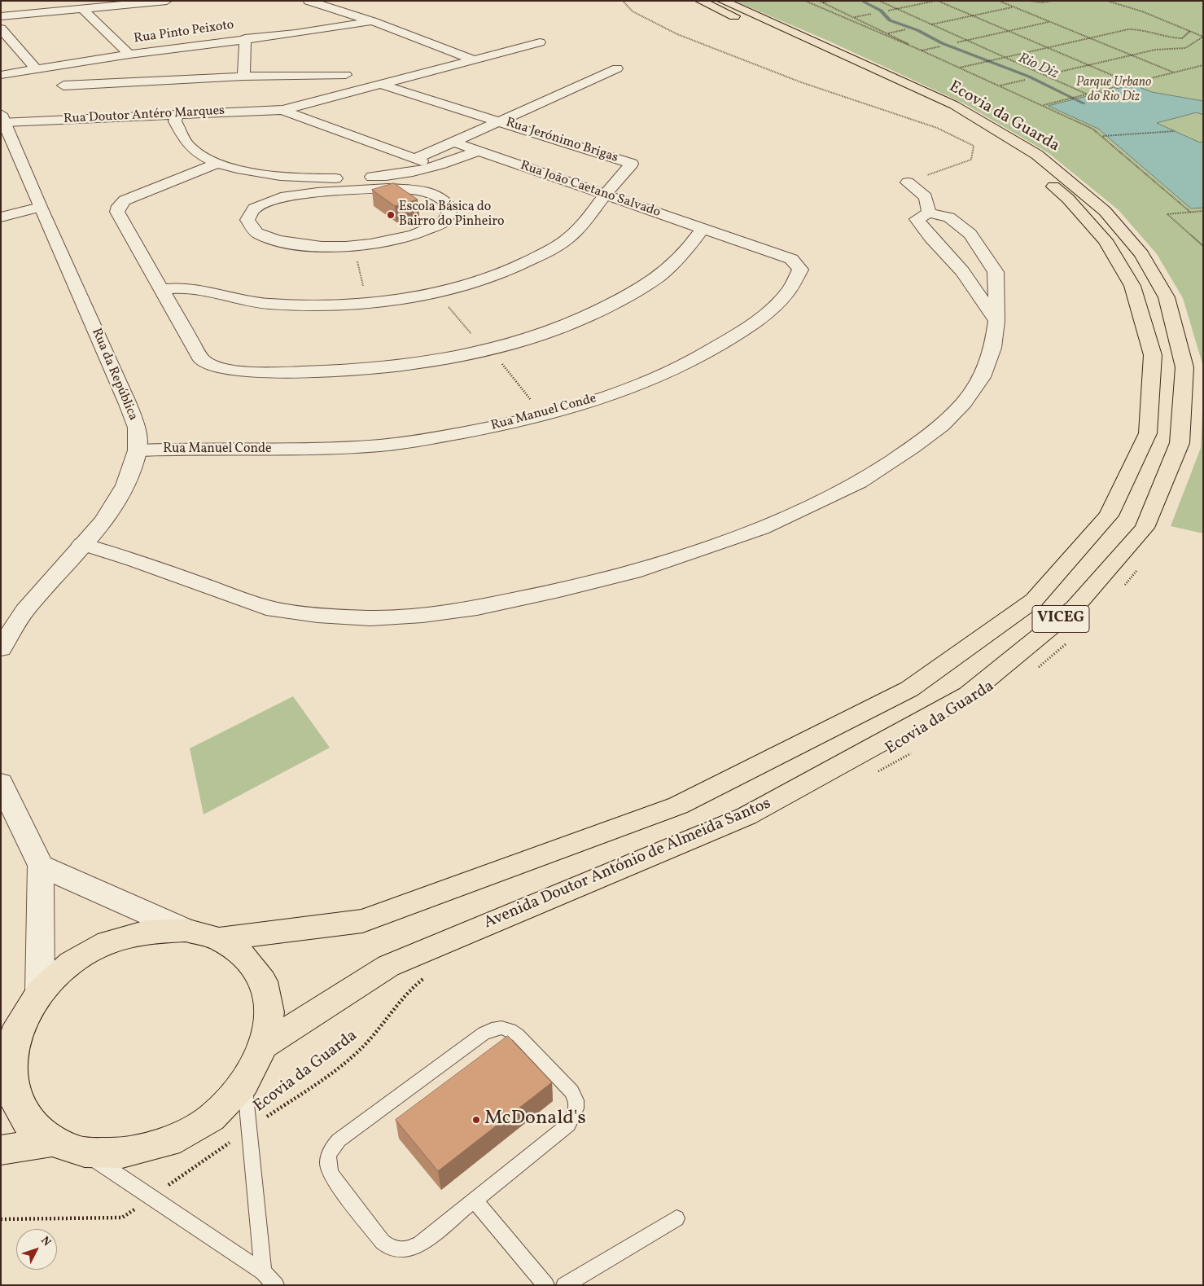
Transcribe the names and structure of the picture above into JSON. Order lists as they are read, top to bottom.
{
  "streets": {
    "highway": ["VICEG", "Avenida Doutor António de Almeida Santos"],
    "street": [
      "Rua Pinto Peixoto",
      "Rua Doutor Antéro Marques",
      "Rua Jerónimo Brigas",
      "Rua João Caetano Salvado",
      "Rua da República",
      "Rua Manuel Conde"
    ],
    "path": ["Ecovia da Guarda"]
  },
  "crossings": [
    ["Rua Doutor Antéro Marques", "Rua da República"],
    ["Rua Jerónimo Brigas", "Rua João Caetano Salvado"],
    ["Rua João Caetano Salvado", "Rua Manuel Conde"],
    ["Rua da República", "Rua Manuel Conde"],
    ["VICEG", "Avenida Doutor António de Almeida Santos"]
  ],
  "water": ["Rio Diz"],
  "parks": ["Parque Urbano do Rio Diz"],
  "places": ["Escola Básica do Bairro do Pinheiro", "McDonald's"],
  "north": "top right"
}
